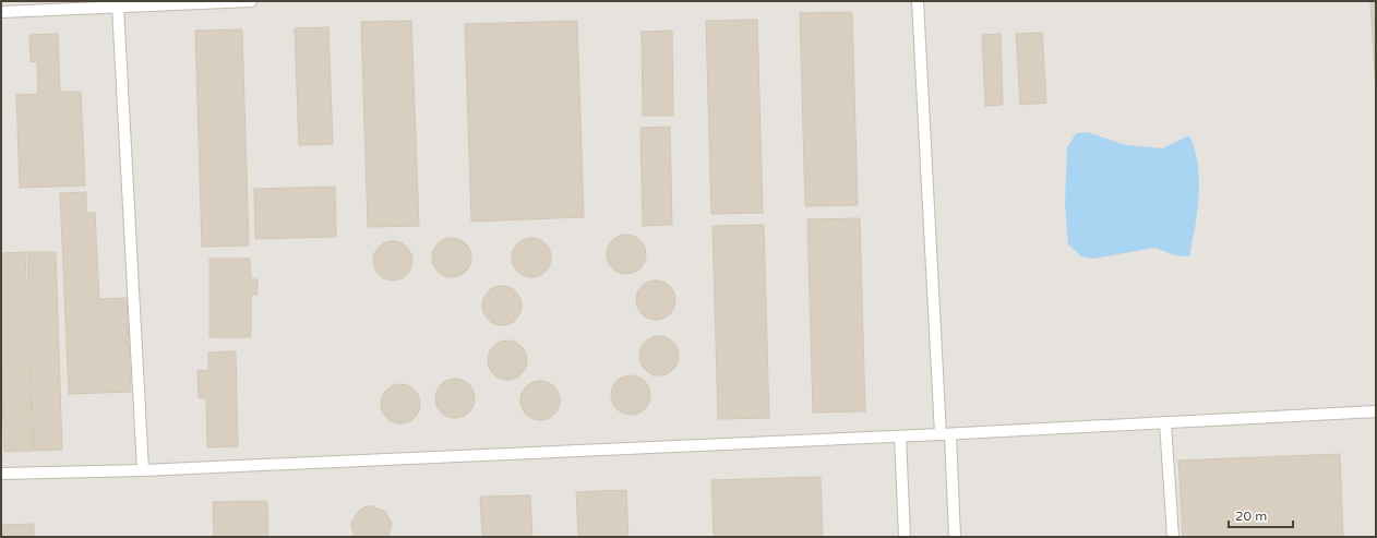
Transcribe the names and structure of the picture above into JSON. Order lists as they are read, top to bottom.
{
  "scale_bar": "20 m"
}
